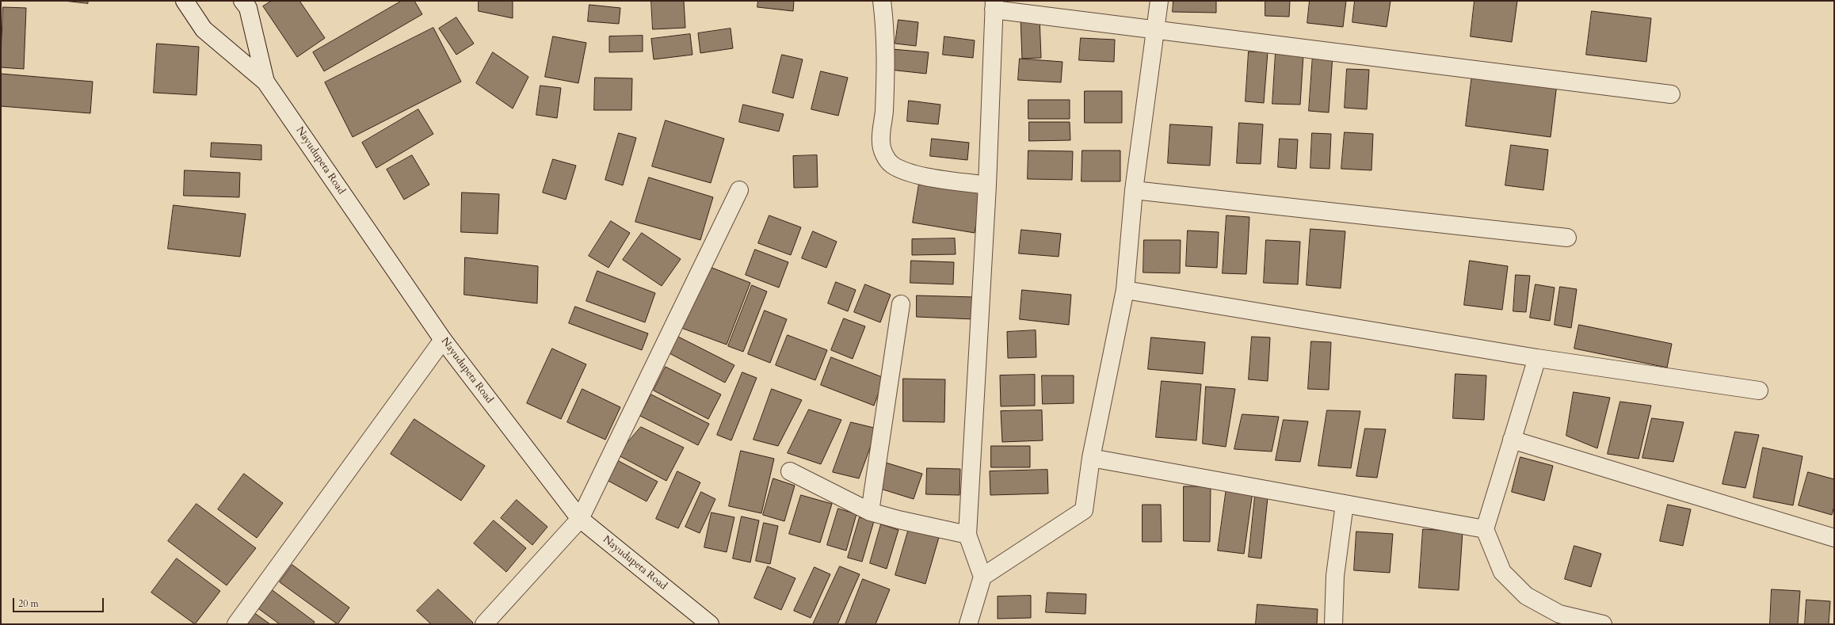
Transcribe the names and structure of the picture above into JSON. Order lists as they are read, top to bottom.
{
  "streets": {
    "street": ["Nayudupeta Road"]
  },
  "scale_bar": "20 m"
}
